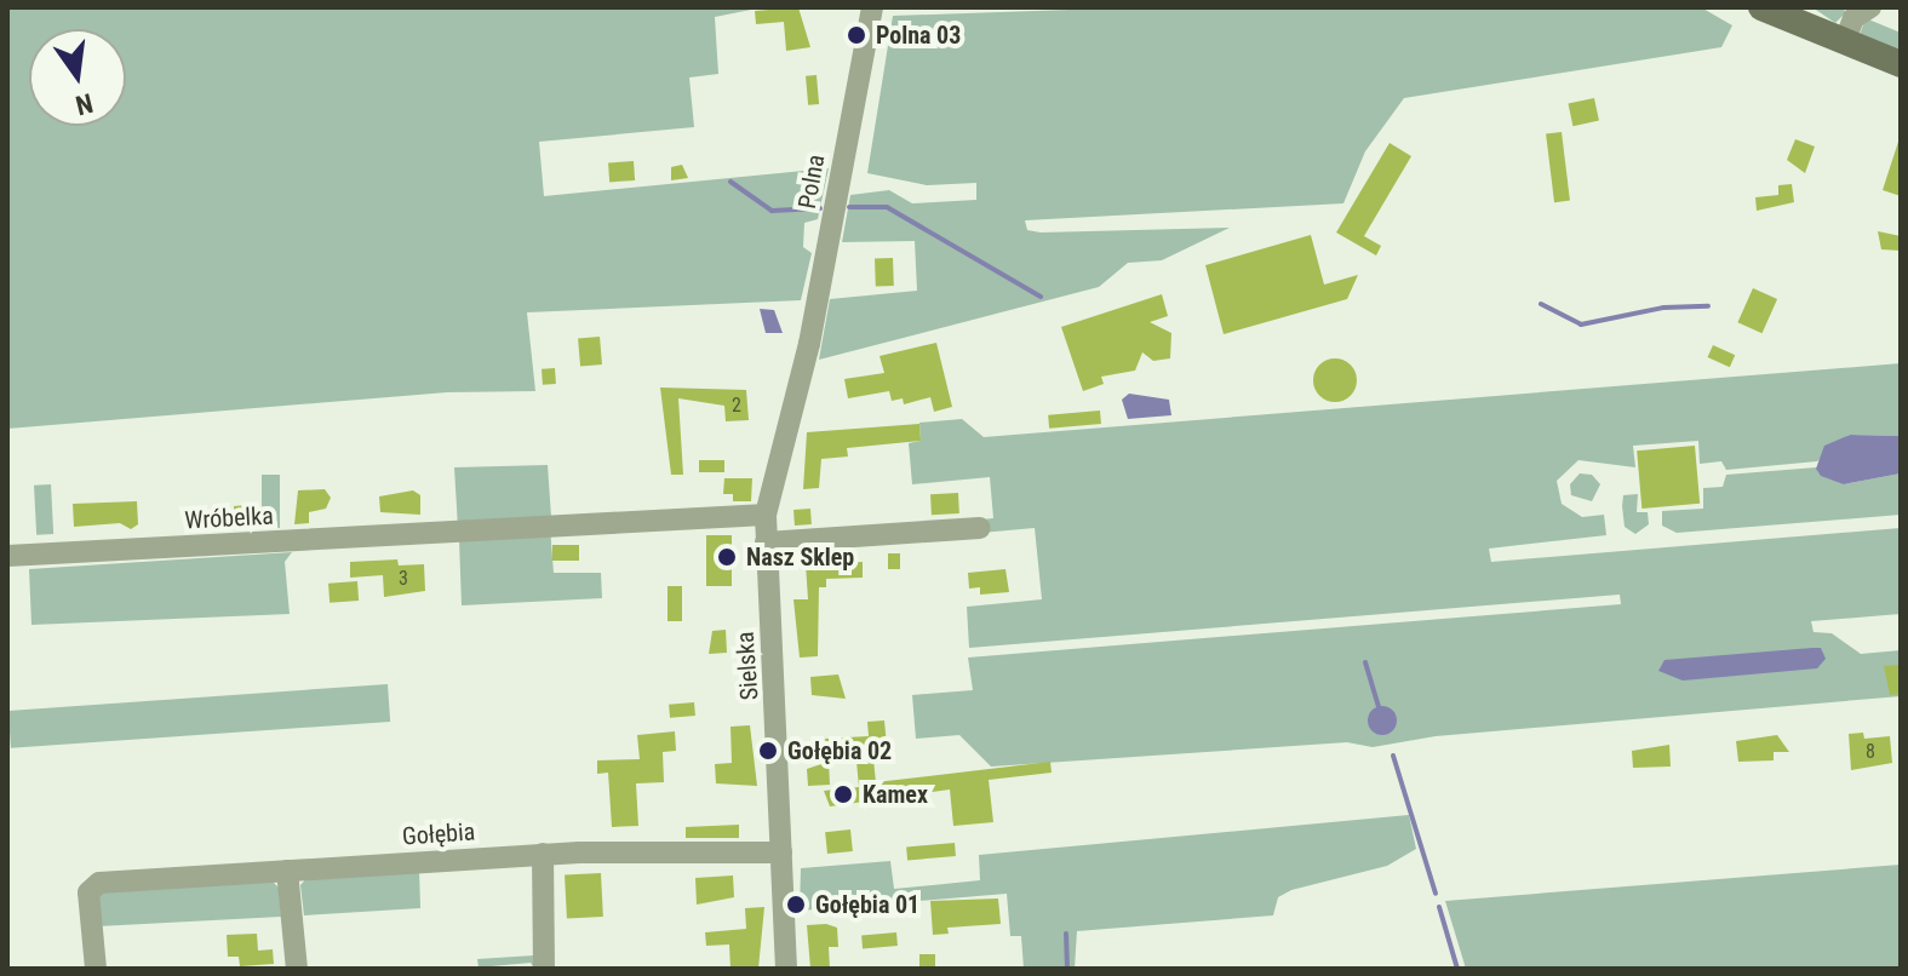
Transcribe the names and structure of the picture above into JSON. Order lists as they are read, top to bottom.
{
  "streets": {
    "street": [
      "Polna",
      "Wróbelka",
      "Sielska",
      "Gołębia"
    ]
  },
  "crossings": [
    ["Polna", "Sielska"],
    ["Wróbelka", "Sielska"],
    ["Sielska", "Gołębia"]
  ],
  "places": [
    "Polna 03",
    "Nasz Sklep",
    "Gołębia 02",
    "Kamex",
    "Gołębia 01"
  ],
  "house_numbers": ["2", "3", "8"],
  "north": "bottom"
}
